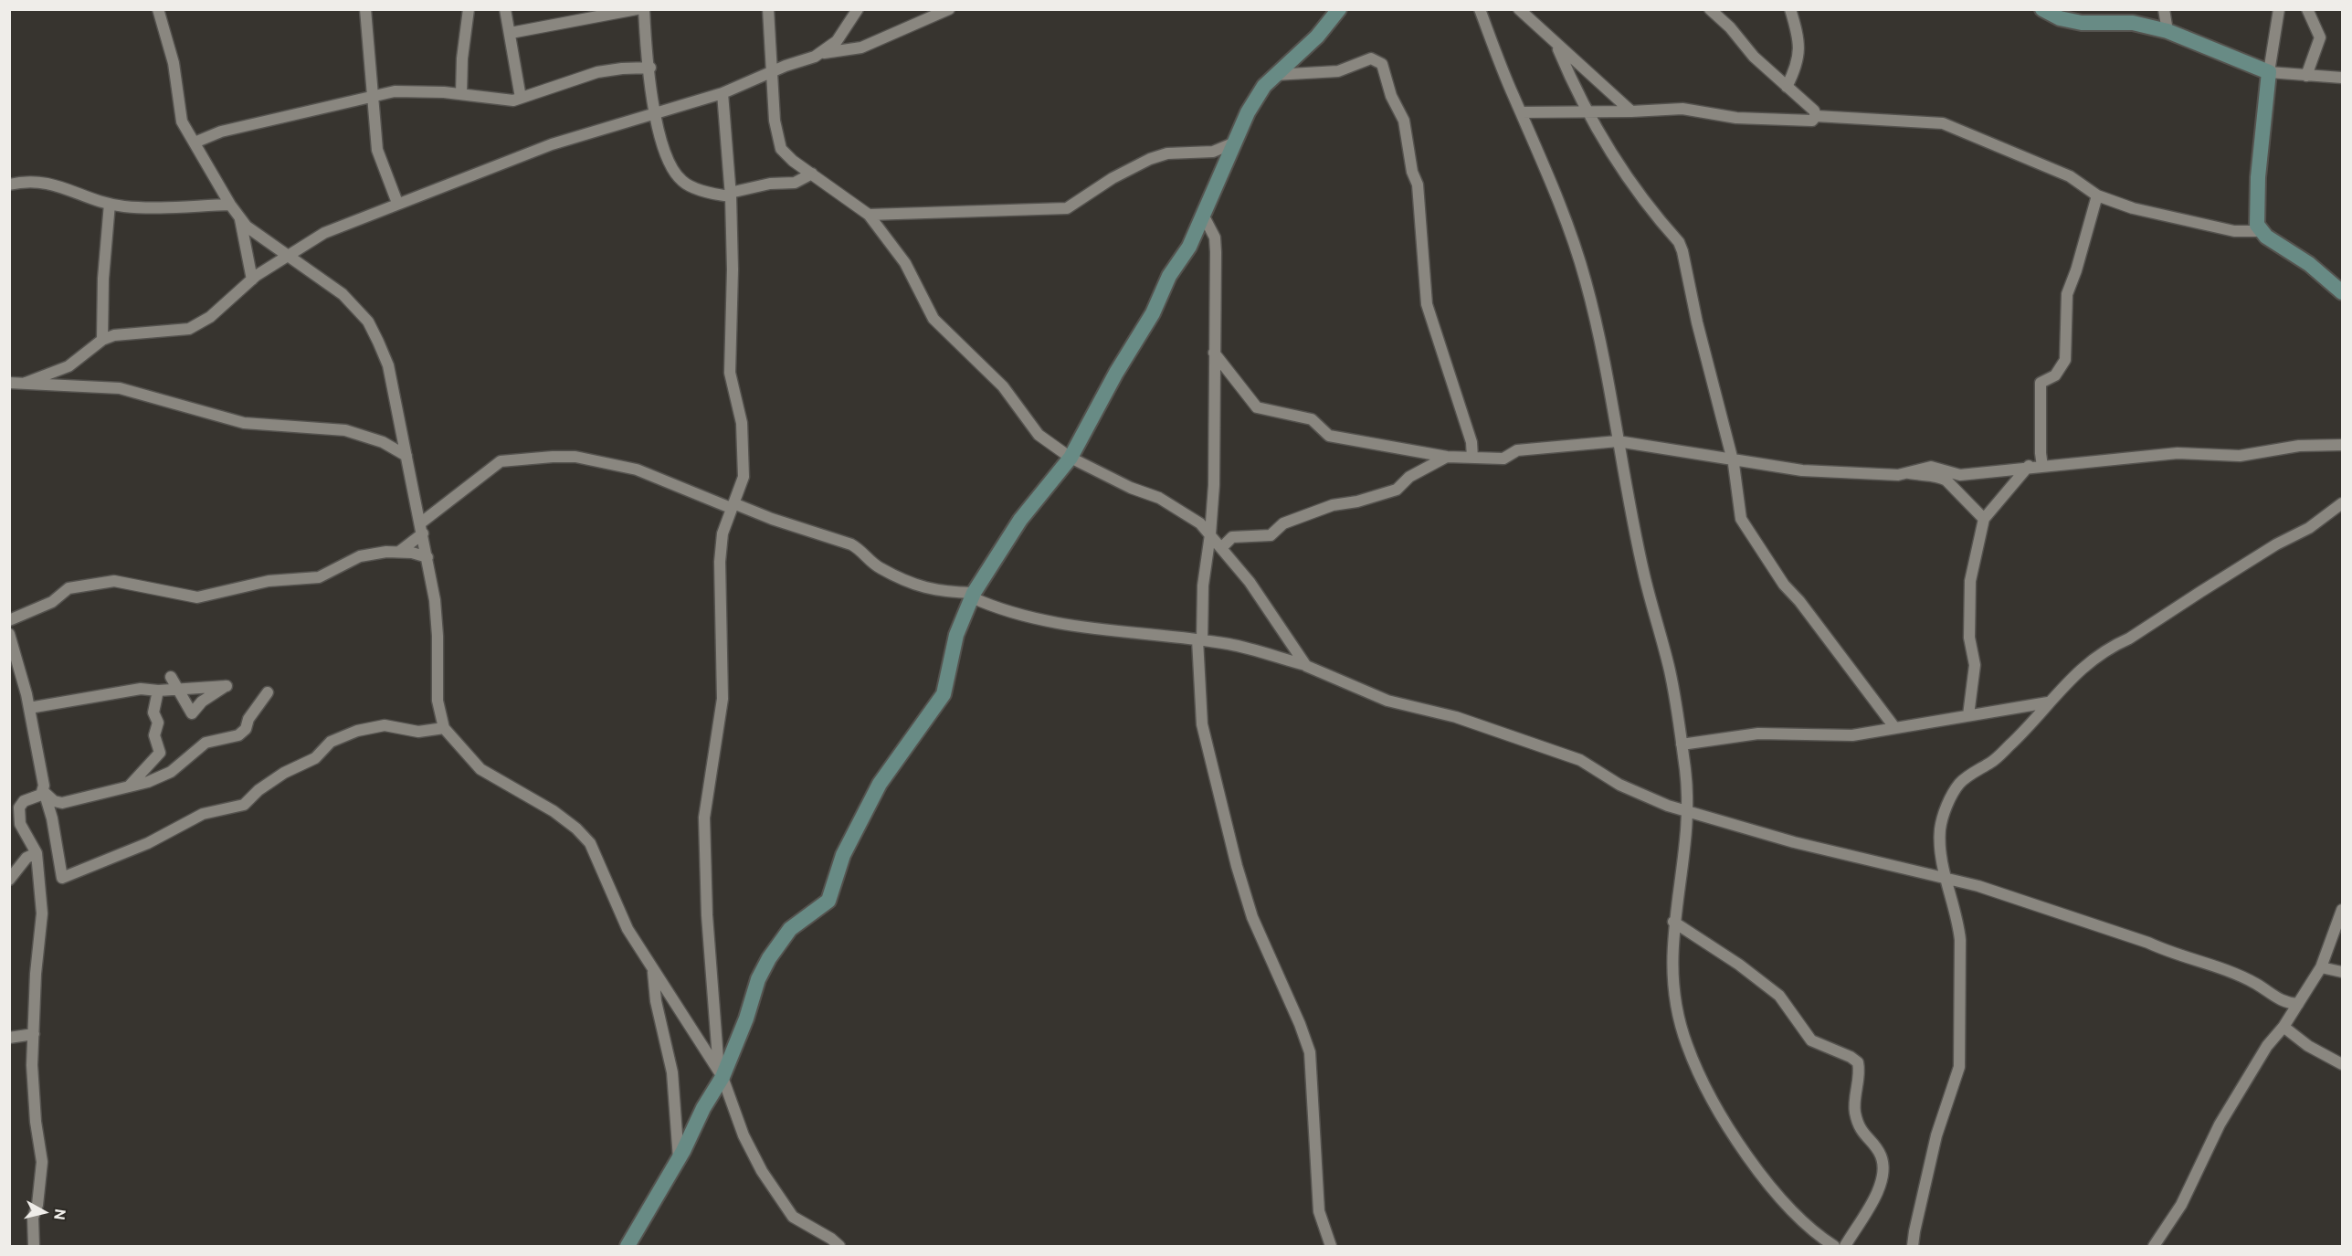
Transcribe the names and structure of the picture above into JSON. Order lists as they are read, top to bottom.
{
  "north": "right"
}
